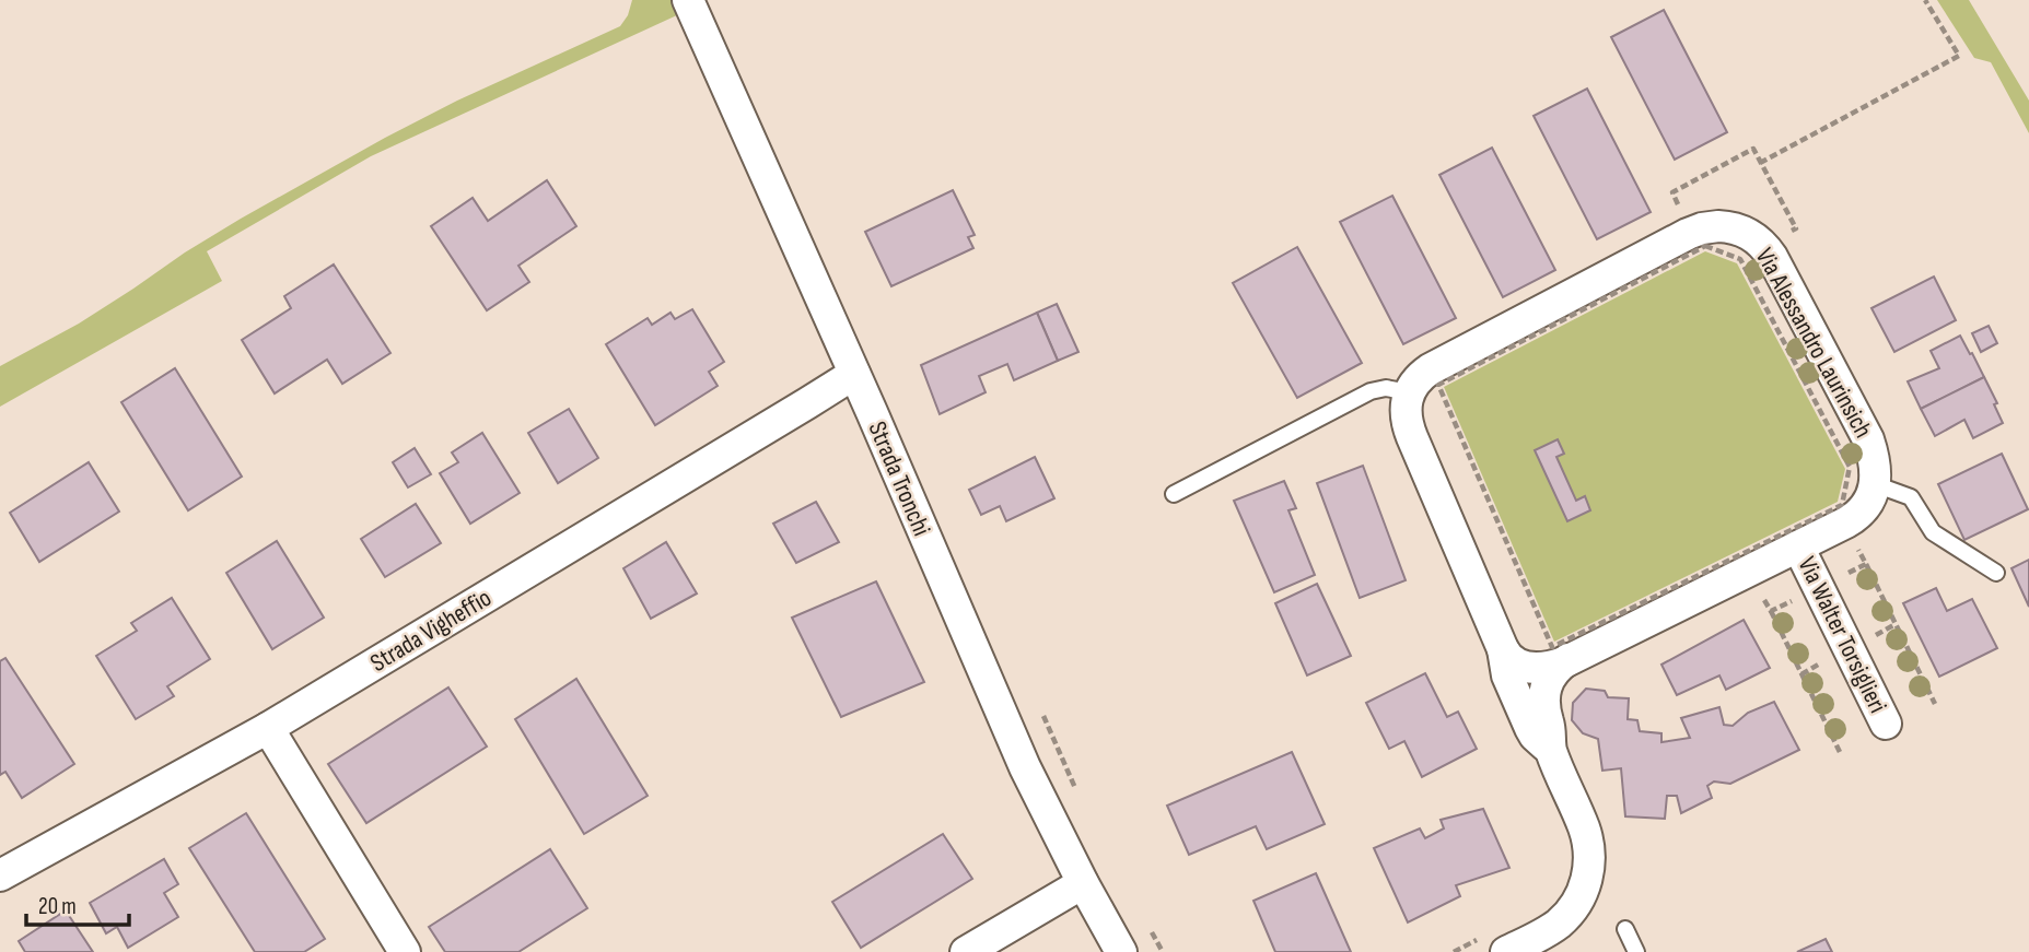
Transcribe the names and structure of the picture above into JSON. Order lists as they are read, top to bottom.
{
  "streets": {
    "street": [
      "Via Alessandro Laurinsich",
      "Strada Tronchi",
      "Strada Vigheffio",
      "Via Walter Torsiglieri"
    ]
  },
  "crossings": [
    ["Strada Tronchi", "Strada Vigheffio"]
  ],
  "scale_bar": "20 m"
}
